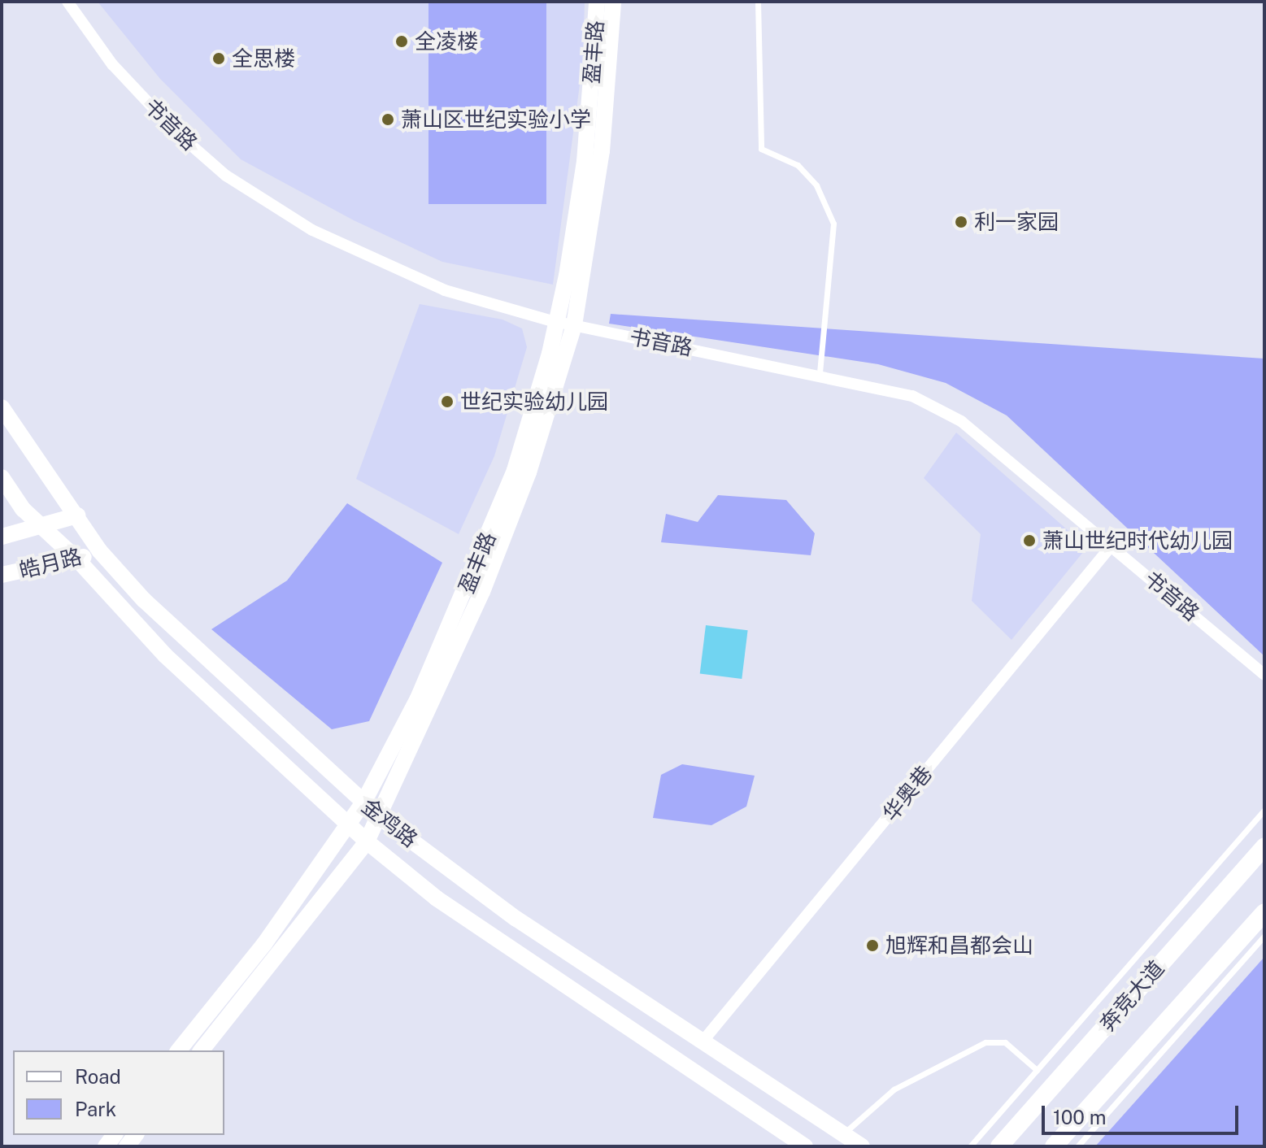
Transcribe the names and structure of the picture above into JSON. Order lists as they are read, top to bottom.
{
  "streets": {
    "main road": [
      "盈丰路",
      "皓月路",
      "金鸡路",
      "奔竞大道"
    ],
    "street": ["书音路", "华奥巷"]
  },
  "crossings": [
    ["盈丰路", "书音路"],
    ["盈丰路", "金鸡路"],
    ["书音路", "华奥巷"],
    ["皓月路", "金鸡路"],
    ["华奥巷", "金鸡路"]
  ],
  "places": [
    "全凌楼",
    "全思楼",
    "萧山区世纪实验小学",
    "利一家园",
    "世纪实验幼儿园",
    "萧山世纪时代幼儿园",
    "旭辉和昌都会山"
  ],
  "legend": ["Road", "Park"],
  "scale_bar": "100 m"
}
